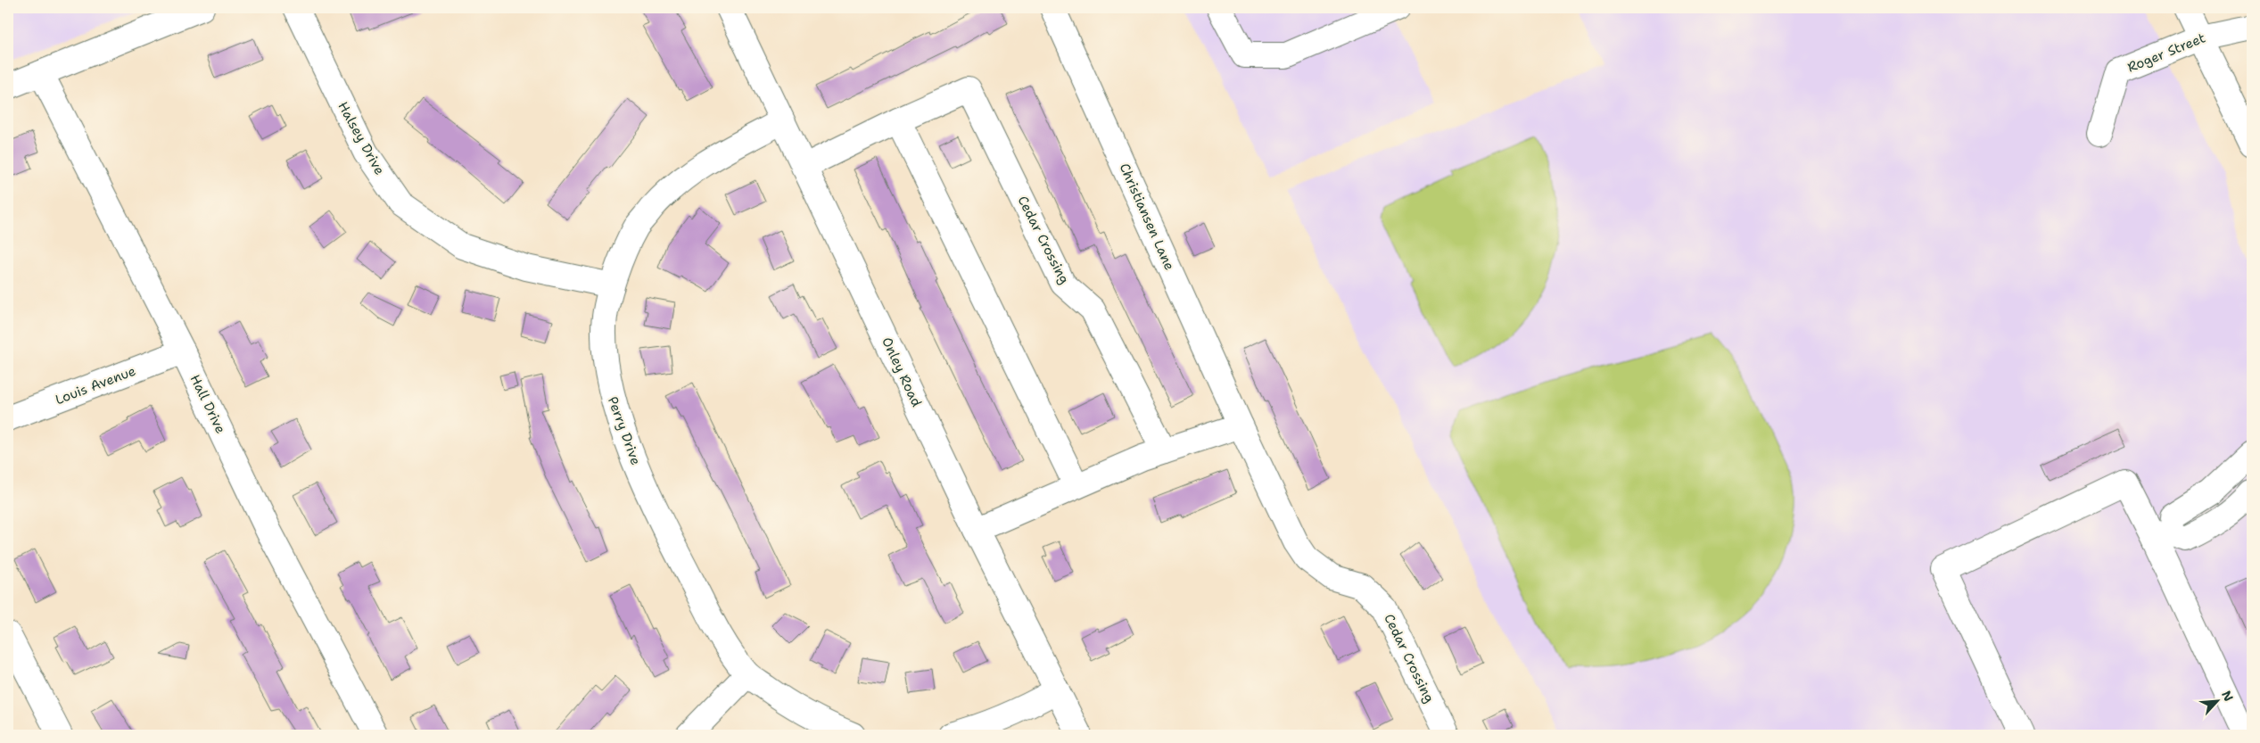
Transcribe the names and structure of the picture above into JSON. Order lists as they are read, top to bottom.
{
  "streets": {
    "street": [
      "Roger Street",
      "Halsey Drive",
      "Christiansen Lane",
      "Cedar Crossing",
      "Onley Road",
      "Louis Avenue",
      "Hall Drive",
      "Perry Drive"
    ]
  },
  "crossings": [
    ["Halsey Drive", "Perry Drive"],
    ["Christiansen Lane", "Cedar Crossing"],
    ["Cedar Crossing", "Onley Road"],
    ["Onley Road", "Perry Drive"],
    ["Louis Avenue", "Hall Drive"]
  ],
  "north": "top right"
}
